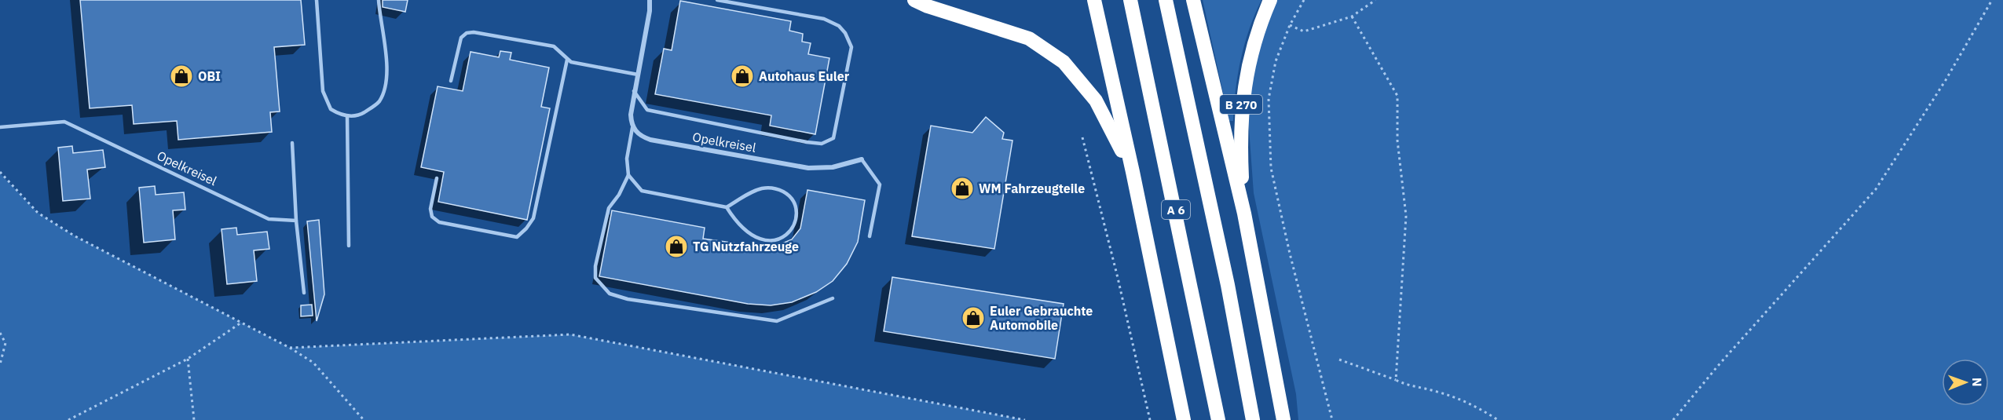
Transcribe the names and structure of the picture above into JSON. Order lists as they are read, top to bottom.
{
  "streets": {
    "highway": ["B 270", "A 6"],
    "street": ["Opelkreisel"]
  },
  "places": {
    "shop": [
      "OBI",
      "Autohaus Euler",
      "WM Fahrzeugteile",
      "TG Nutzfahrzeuge",
      "Euler Gebrauchte Automobile"
    ]
  },
  "north": "right"
}
